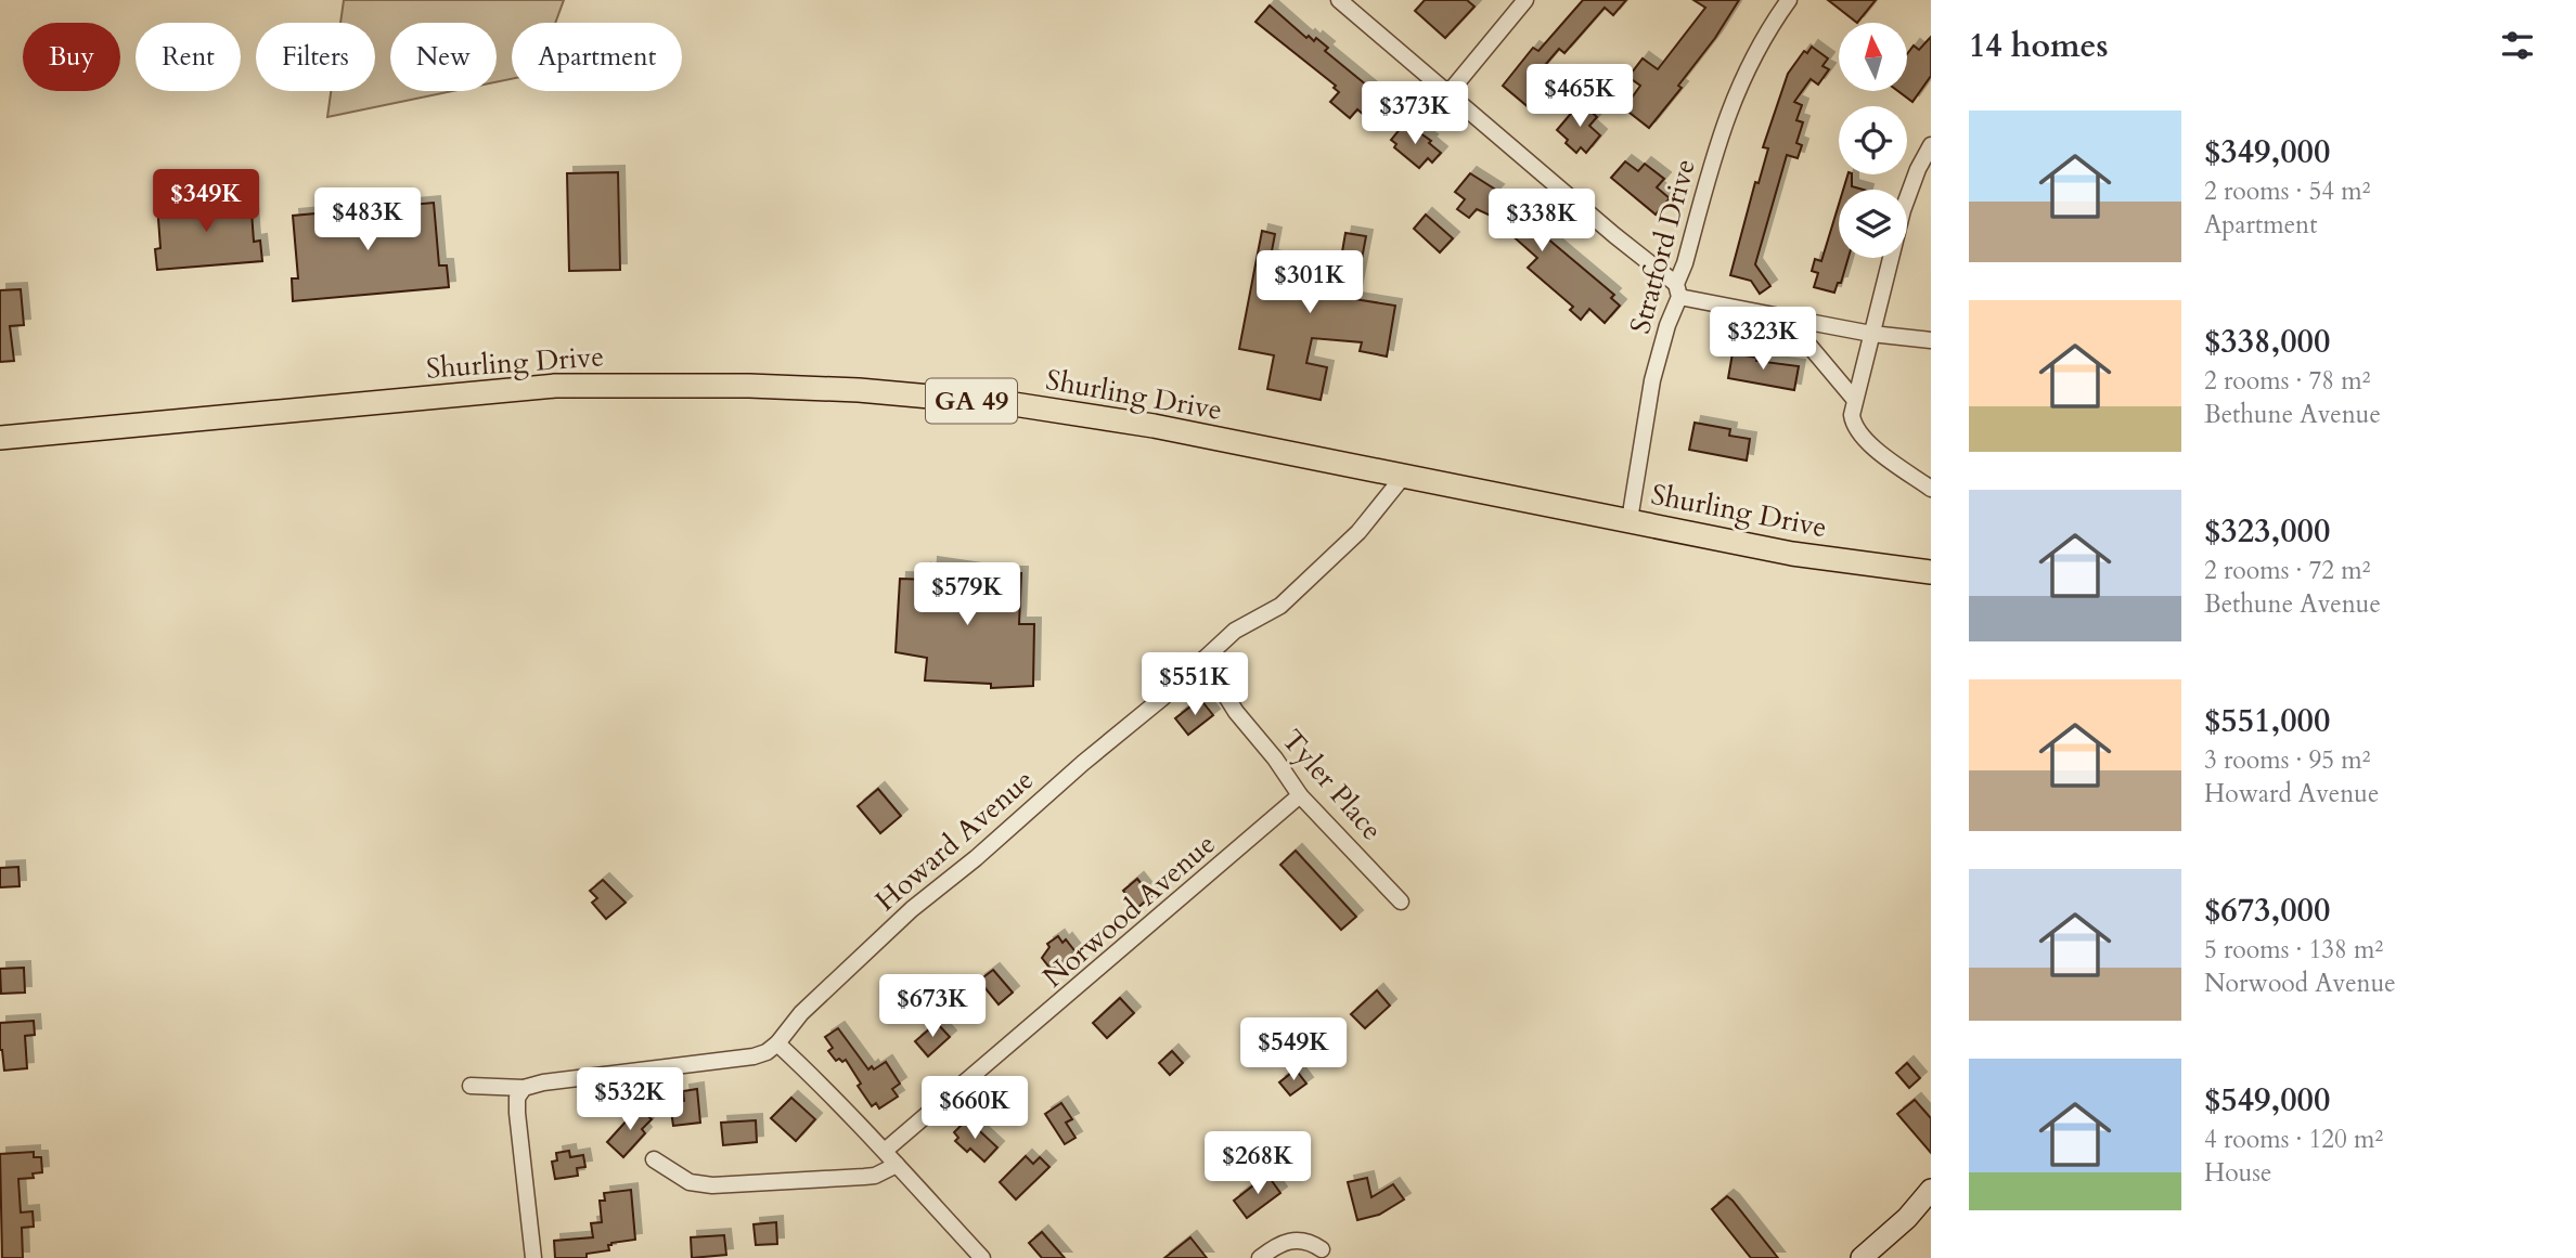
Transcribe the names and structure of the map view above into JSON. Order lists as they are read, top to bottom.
{
  "streets": {
    "main road": ["Shurling Drive", "GA 49"],
    "street": [
      "Stratford Drive",
      "Tyler Place",
      "Howard Avenue",
      "Norwood Avenue"
    ]
  },
  "crossings": [
    ["Stratford Drive", "Shurling Drive"],
    ["Shurling Drive", "Howard Avenue"],
    ["Tyler Place", "Howard Avenue"],
    ["Tyler Place", "Norwood Avenue"]
  ],
  "north": "top",
  "page": {
    "heading": "14 homes",
    "chip": [
      "Buy",
      "Rent",
      "Filters",
      "New",
      "Apartment"
    ],
    "price": [
      "$465K",
      "$373K",
      "$349K",
      "$483K",
      "$338K",
      "$301K",
      "$323K",
      "$579K",
      "$551K",
      "$673K",
      "$549K",
      "$532K",
      "$660K",
      "$268K"
    ],
    "list": [
      {
        "name": "$349,000",
        "note": "2 rooms · 54 m² · Apartment"
      },
      {
        "name": "$338,000",
        "note": "2 rooms · 78 m² · Bethune Avenue"
      },
      {
        "name": "$323,000",
        "note": "2 rooms · 72 m² · Bethune Avenue"
      },
      {
        "name": "$551,000",
        "note": "3 rooms · 95 m² · Howard Avenue"
      },
      {
        "name": "$673,000",
        "note": "5 rooms · 138 m² · Norwood Avenue"
      },
      {
        "name": "$549,000",
        "note": "4 rooms · 120 m² · House"
      }
    ]
  }
}
